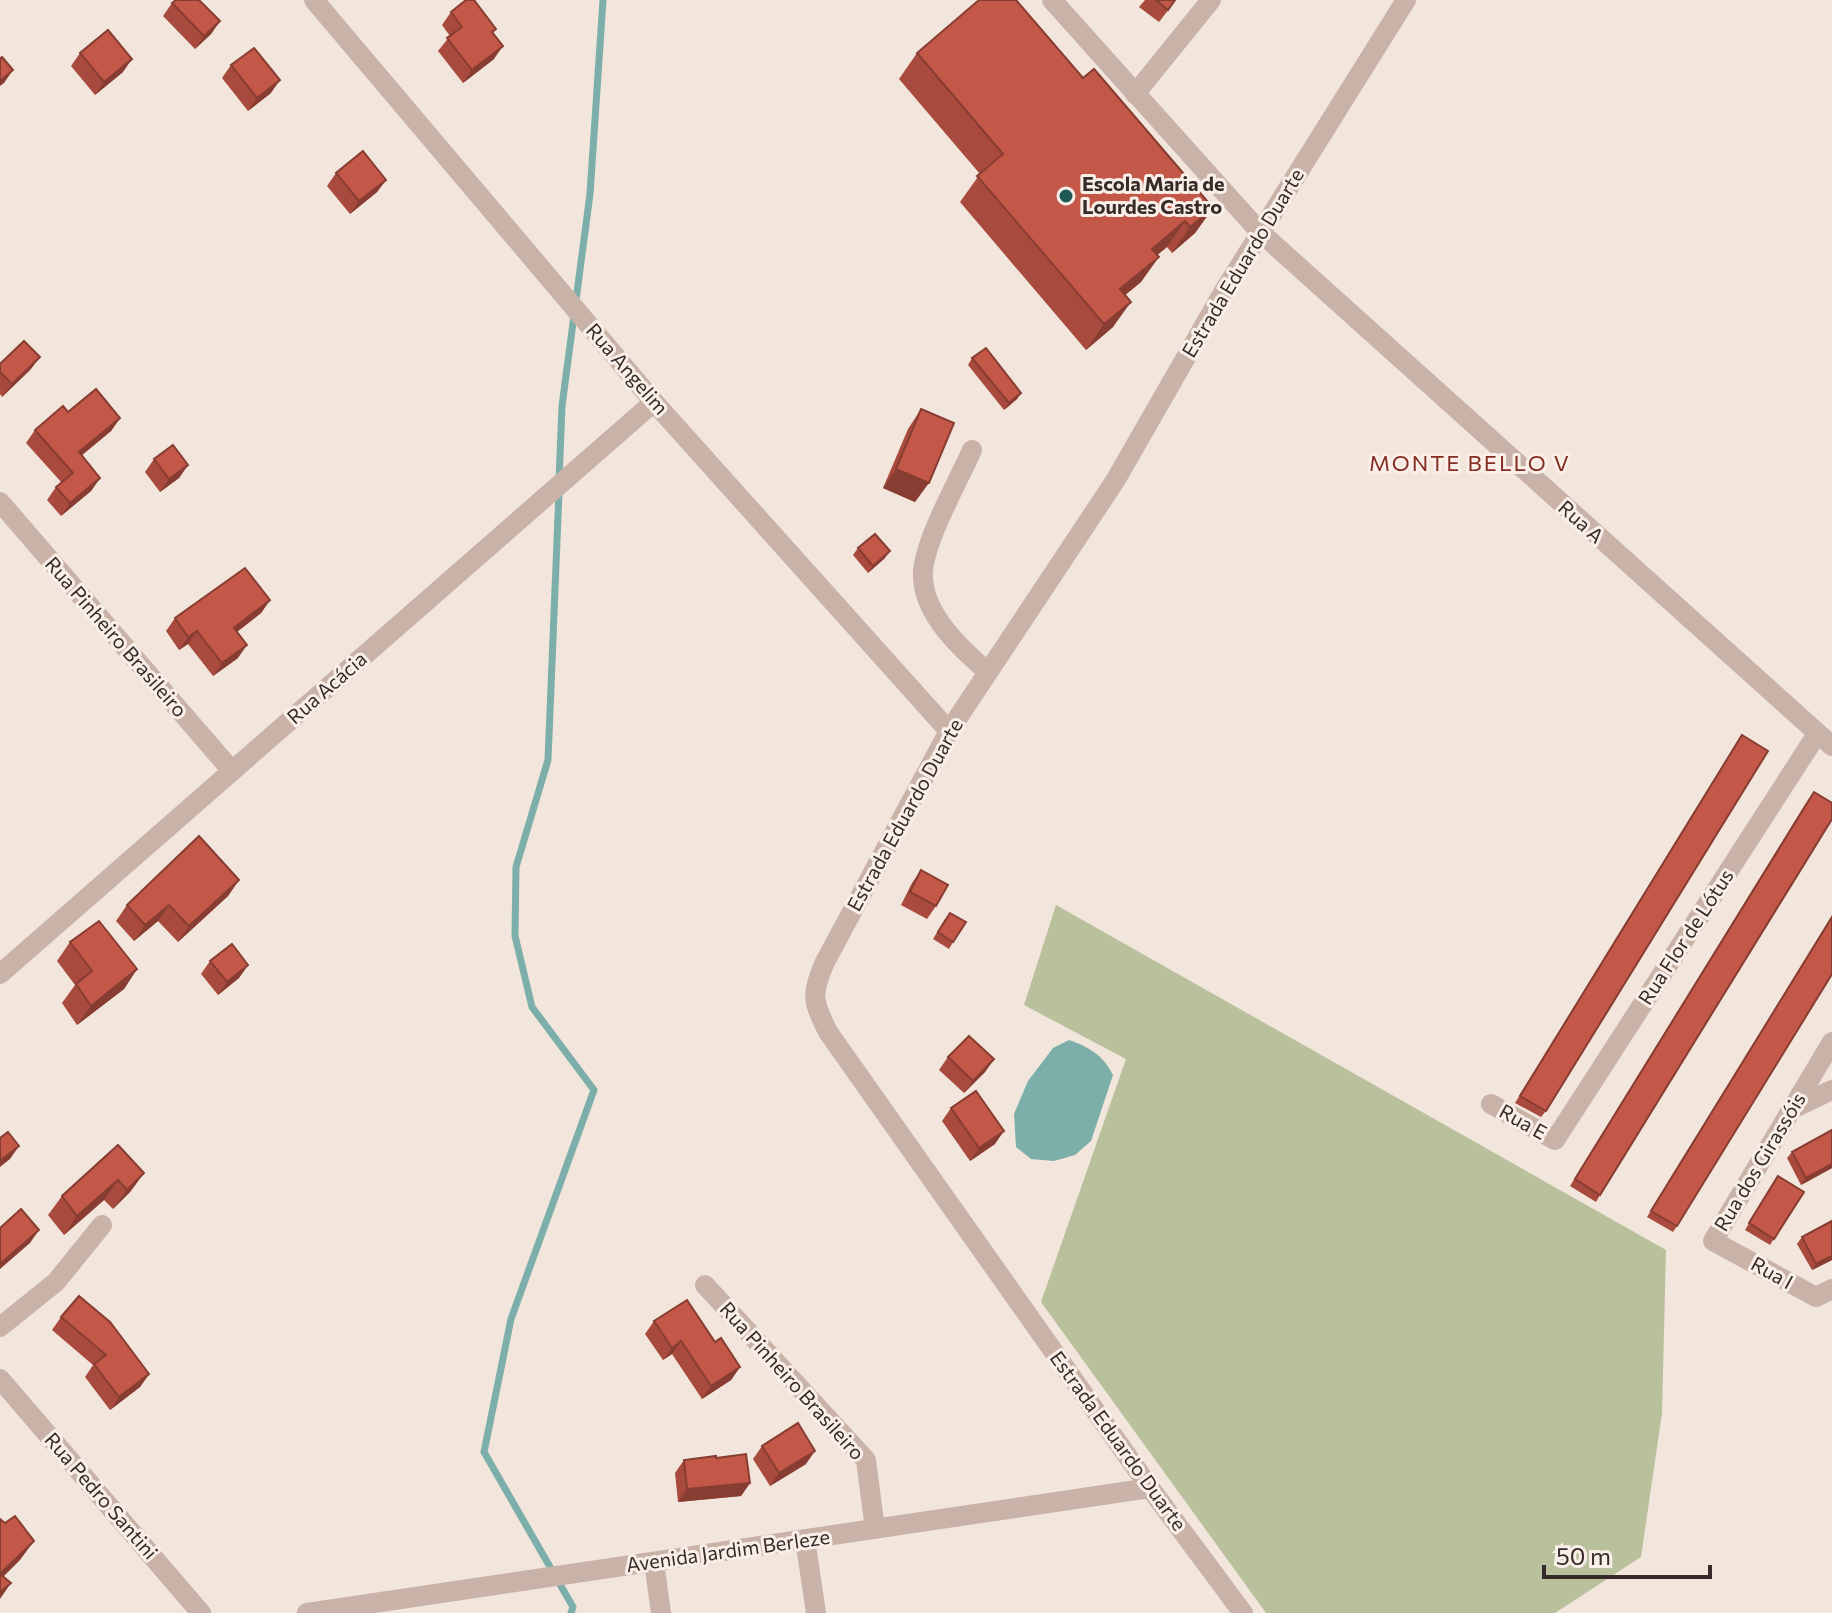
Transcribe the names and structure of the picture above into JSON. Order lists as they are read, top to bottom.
{
  "streets": {
    "street": [
      "Estrada Eduardo Duarte",
      "Rua Angelim",
      "Rua A",
      "Rua Pinheiro Brasileiro",
      "Rua Acácia",
      "Rua Flor de Lótus",
      "Rua E",
      "Rua dos Girassóis",
      "Rua I",
      "Rua Pedro Santini",
      "Avenida Jardim Berleze"
    ]
  },
  "crossings": [
    ["Estrada Eduardo Duarte", "Rua Angelim"],
    ["Estrada Eduardo Duarte", "Rua A"],
    ["Estrada Eduardo Duarte", "Avenida Jardim Berleze"],
    ["Rua Angelim", "Rua Acácia"],
    ["Rua A", "Rua Flor de Lótus"],
    ["Rua Pinheiro Brasileiro", "Rua Acácia"],
    ["Rua Pinheiro Brasileiro", "Avenida Jardim Berleze"],
    ["Rua Flor de Lótus", "Rua E"],
    ["Rua dos Girassóis", "Rua I"]
  ],
  "districts": ["MONTE BELLO V"],
  "places": ["Escola Maria de Lourdes Castro"],
  "scale_bar": "50 m"
}
